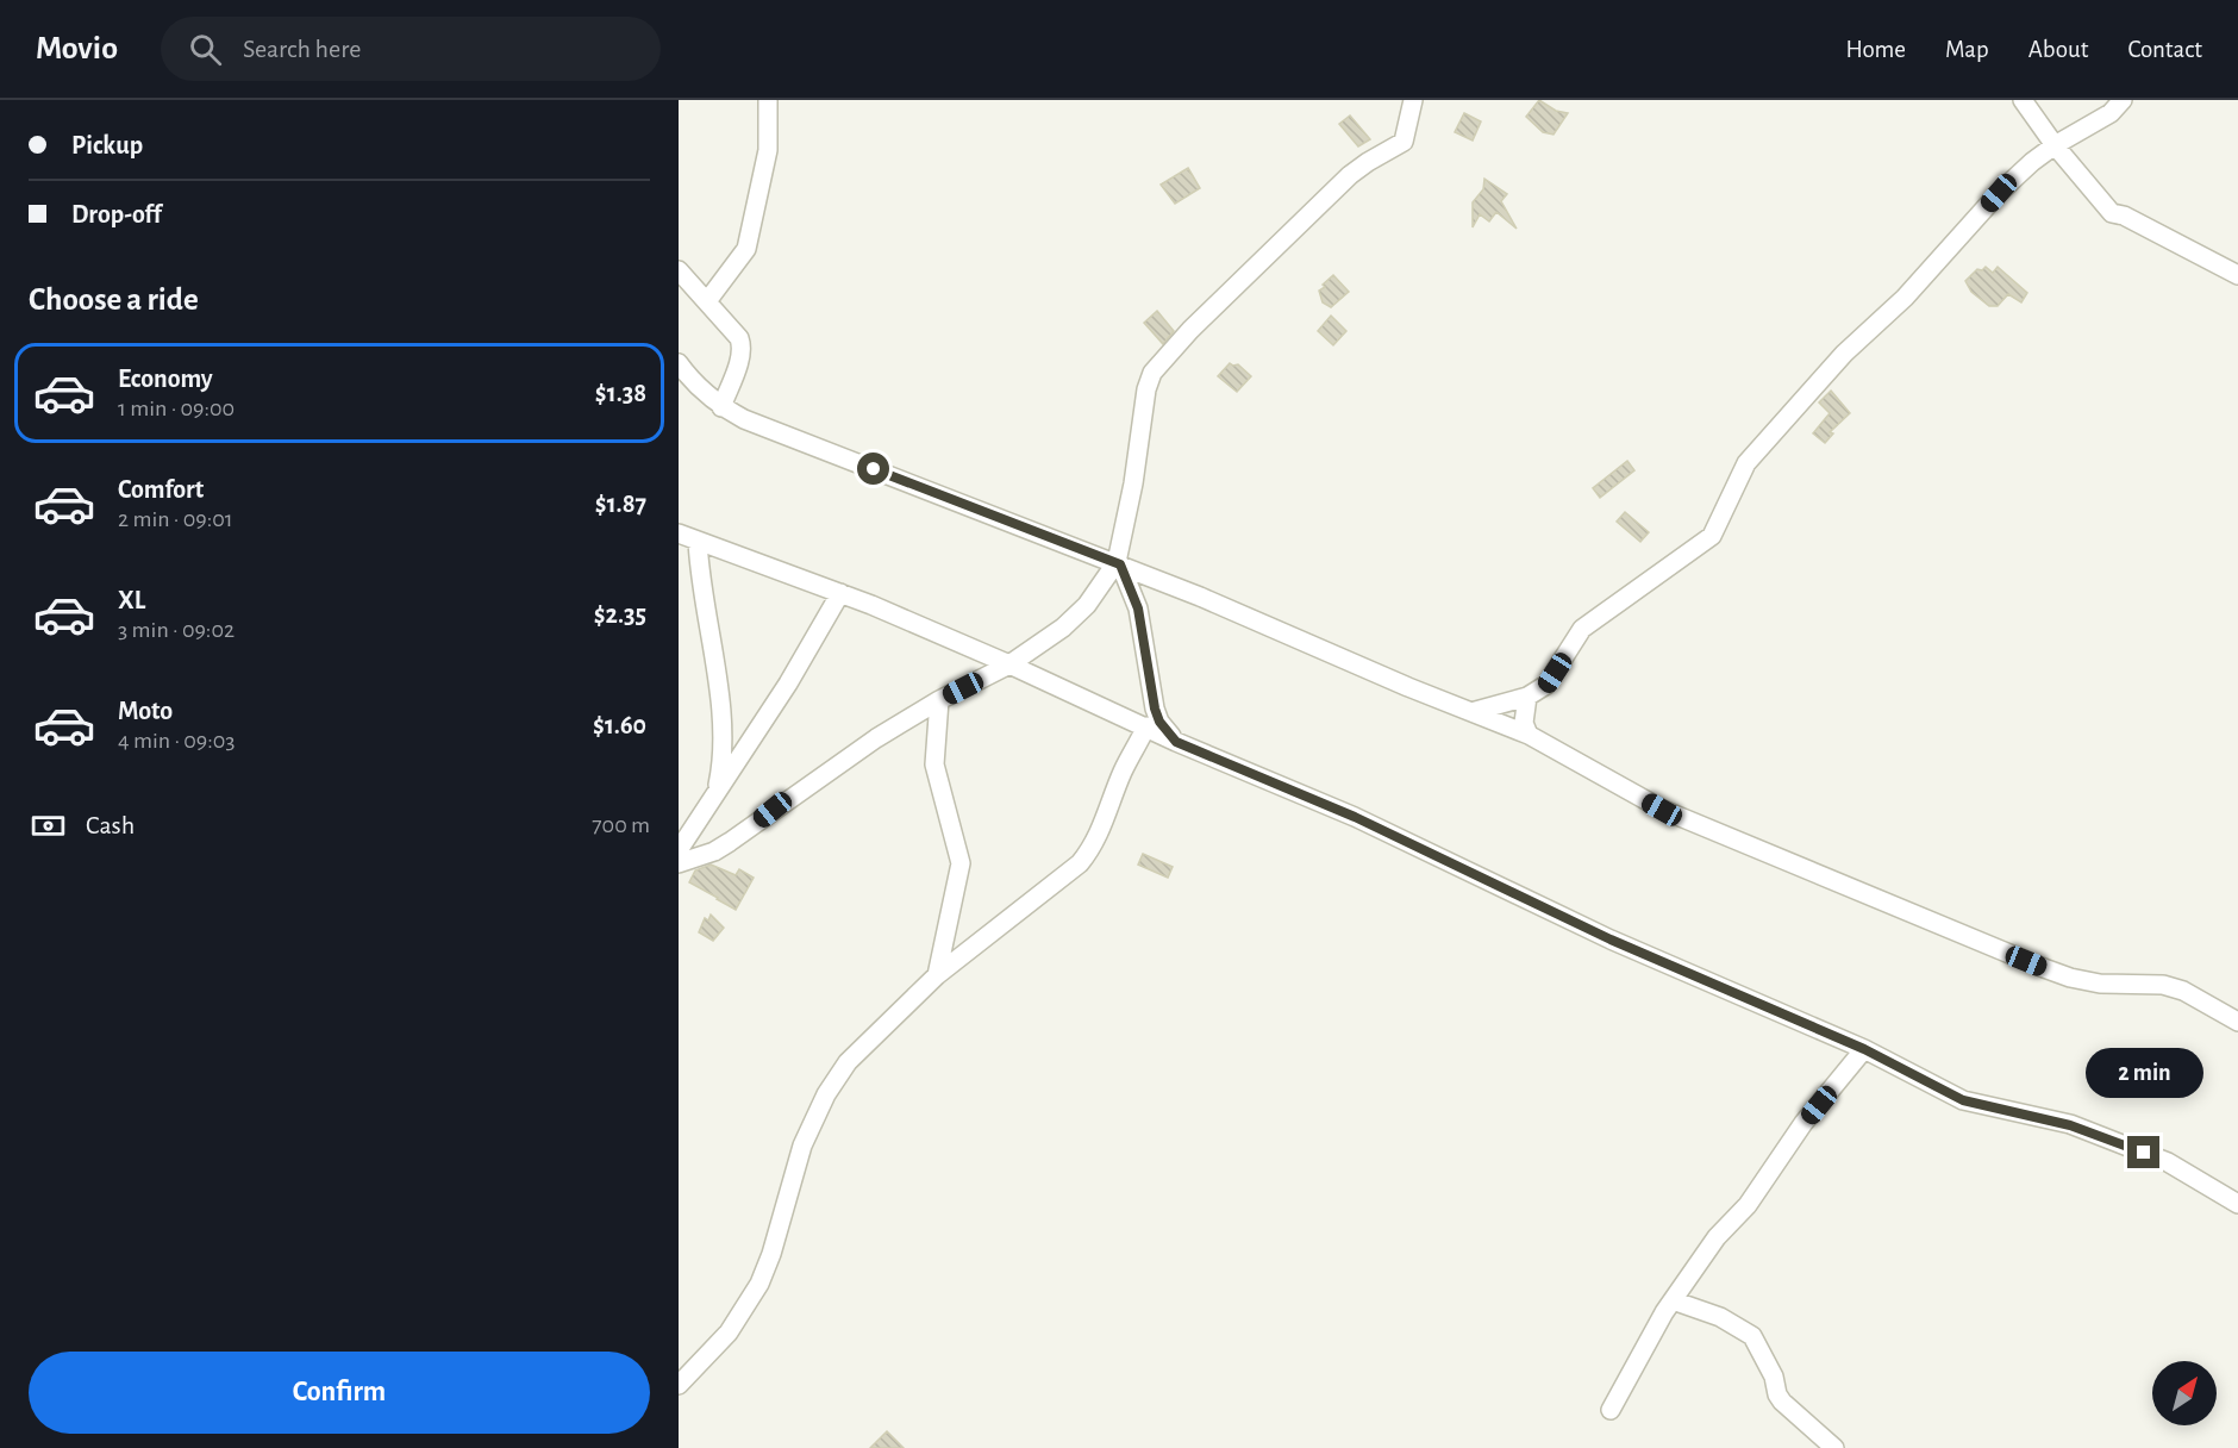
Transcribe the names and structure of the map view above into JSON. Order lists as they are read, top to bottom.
{
  "north": "top right",
  "page": {
    "header": "Movio",
    "search": "Search here",
    "nav": [
      "Home",
      "Map",
      "About",
      "Contact"
    ],
    "banner": ["Pickup", "Drop-off"],
    "heading": "Choose a ride",
    "list": [
      {
        "name": "Economy",
        "note": "1 min · 09:00",
        "value": "$1.38"
      },
      {
        "name": "Comfort",
        "note": "2 min · 09:01",
        "value": "$1.87"
      },
      {
        "name": "XL",
        "note": "3 min · 09:02",
        "value": "$2.35"
      },
      {
        "name": "Moto",
        "note": "4 min · 09:03",
        "value": "$1.60"
      }
    ],
    "pay": ["Cash", "700 m"],
    "bubble": "2 min",
    "buttons": "Confirm"
  }
}
